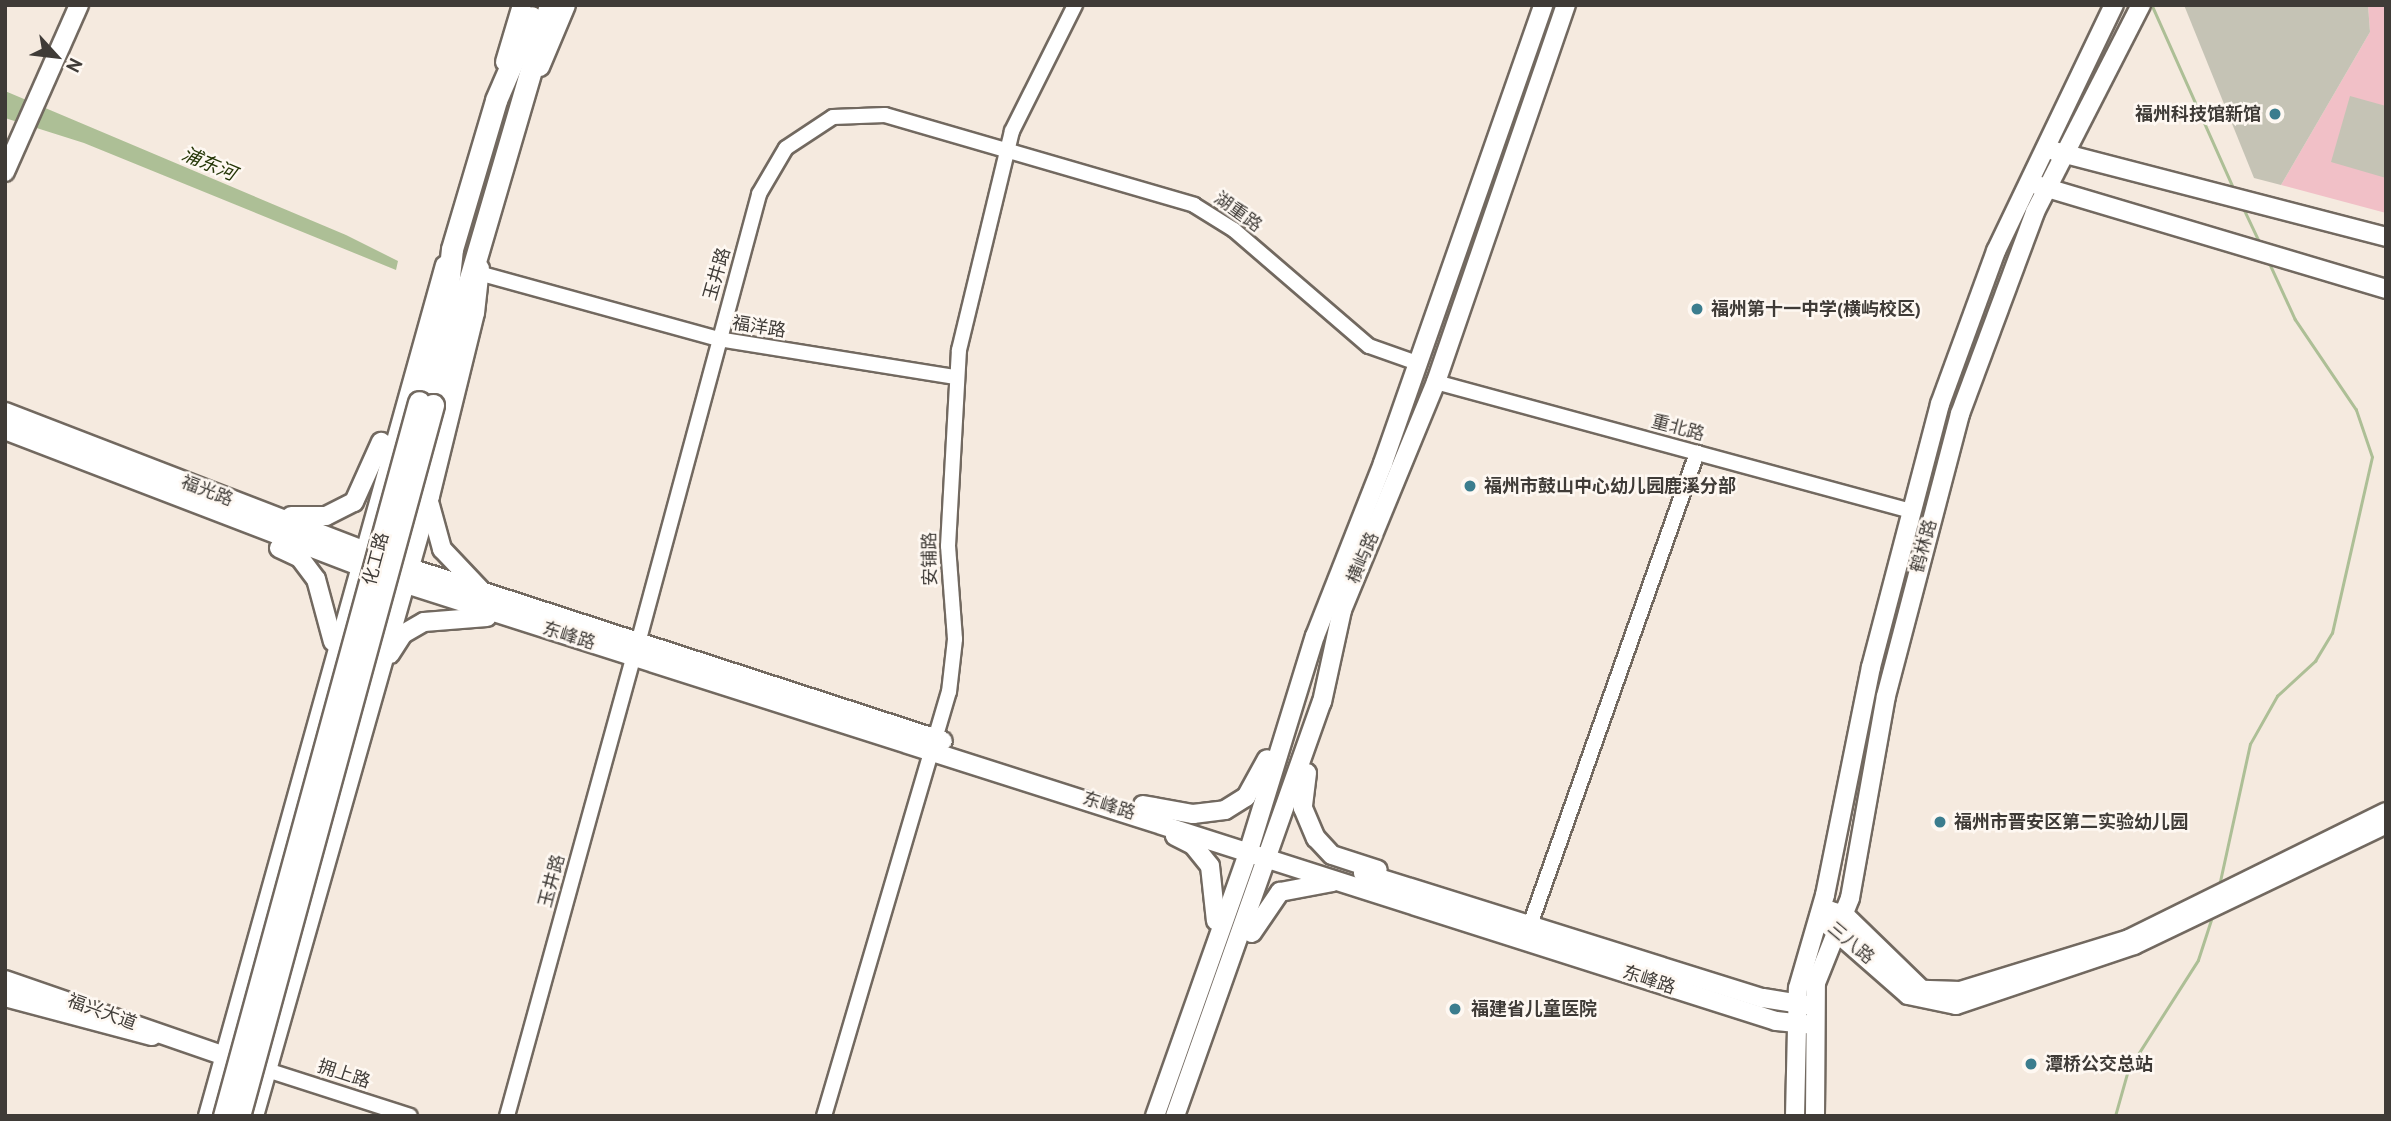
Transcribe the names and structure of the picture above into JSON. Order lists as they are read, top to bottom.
{
  "streets": {
    "highway": ["化工路"],
    "main road": [
      "福光路",
      "鹤林路",
      "横屿路",
      "东峰路",
      "三八路",
      "福兴大道"
    ],
    "street": [
      "湖重路",
      "玉井路",
      "福洋路",
      "重北路",
      "安铺路",
      "拥上路"
    ]
  },
  "crossings": [
    ["湖重路", "玉井路"],
    ["湖重路", "横屿路"],
    ["湖重路", "安铺路"],
    ["玉井路", "福洋路"],
    ["玉井路", "安铺路"],
    ["玉井路", "东峰路"],
    ["福洋路", "化工路"],
    ["福洋路", "安铺路"],
    ["重北路", "鹤林路"],
    ["重北路", "横屿路"],
    ["福光路", "东峰路"],
    ["鹤林路", "东峰路"],
    ["鹤林路", "三八路"],
    ["横屿路", "东峰路"],
    ["安铺路", "东峰路"]
  ],
  "water": ["浦东河"],
  "places": [
    "福州科技馆新馆",
    "福州第十一中学(横屿校区)",
    "福州市鼓山中心幼儿园鹿溪分部",
    "福州市晋安区第二实验幼儿园",
    "福建省儿童医院",
    "潭桥公交总站"
  ],
  "north": "bottom right"
}
